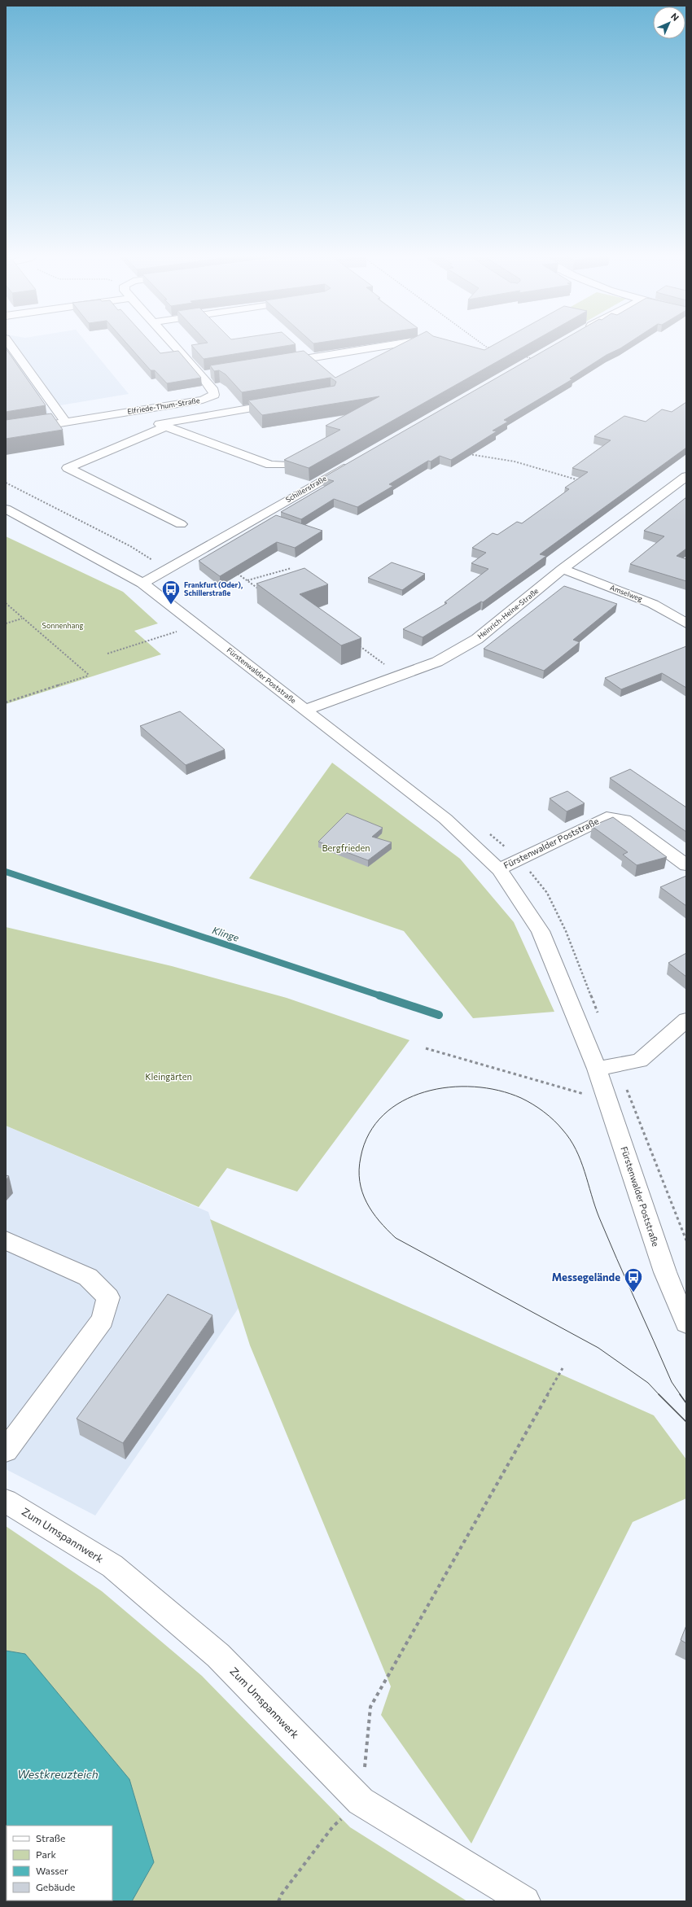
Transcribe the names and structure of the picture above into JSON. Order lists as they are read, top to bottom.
{
  "streets": {
    "street": [
      "Elfriede-Thum-Straße",
      "Schillerstraße",
      "Amselweg",
      "Heinrich-Heine-Straße",
      "Fürstenwalder Poststraße",
      "Zum Umspannwerk"
    ]
  },
  "crossings": [
    ["Schillerstraße", "Fürstenwalder Poststraße"],
    ["Amselweg", "Heinrich-Heine-Straße"],
    ["Heinrich-Heine-Straße", "Fürstenwalder Poststraße"]
  ],
  "water": ["Klinge", "Westkreuzteich"],
  "parks": ["Sonnenhang", "Bergfrieden", "Kleingärten"],
  "places": {
    "bus stop": ["Frankfurt (Oder), Schillerstraße", "Messegelände"]
  },
  "legend": [
    "Straße",
    "Park",
    "Wasser",
    "Gebäude"
  ],
  "north": "top right"
}
